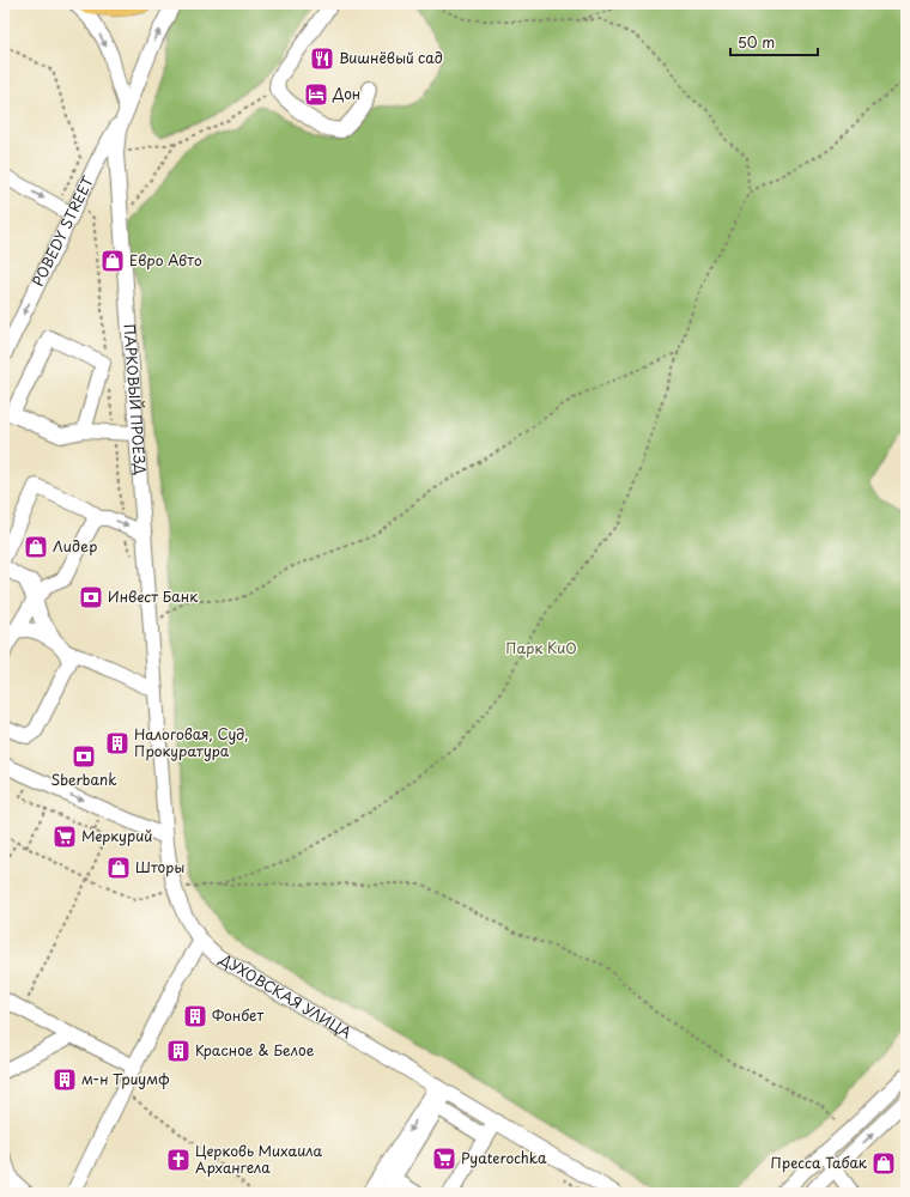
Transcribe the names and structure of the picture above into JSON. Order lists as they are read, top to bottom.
{
  "streets": {
    "street": ["POBEDY STREET", "ПАРКОВЫЙ ПРОЕЗД", "ДУХОВСКАЯ УЛИЦА"]
  },
  "crossings": [
    ["POBEDY STREET", "ПАРКОВЫЙ ПРОЕЗД"],
    ["ПАРКОВЫЙ ПРОЕЗД", "ДУХОВСКАЯ УЛИЦА"]
  ],
  "one_way": ["POBEDY STREET"],
  "parks": ["Парк КиО"],
  "places": {
    "restaurant": ["Вишнёвый сад"],
    "hotel": ["Дон"],
    "shop": [
      "Евро Авто",
      "Лидер",
      "Шторы",
      "Пресса Табак"
    ],
    "bank": ["Инвест Банк", "Sberbank"],
    "building": [
      "Налоговая, Суд, Прокуратура",
      "Фонбет",
      "Красное & Белое",
      "м-н Триумф"
    ],
    "supermarket": ["Меркурий", "Pyaterochka"],
    "church": ["Церковь Михаила Архангела"]
  },
  "scale_bar": "50 m"
}
